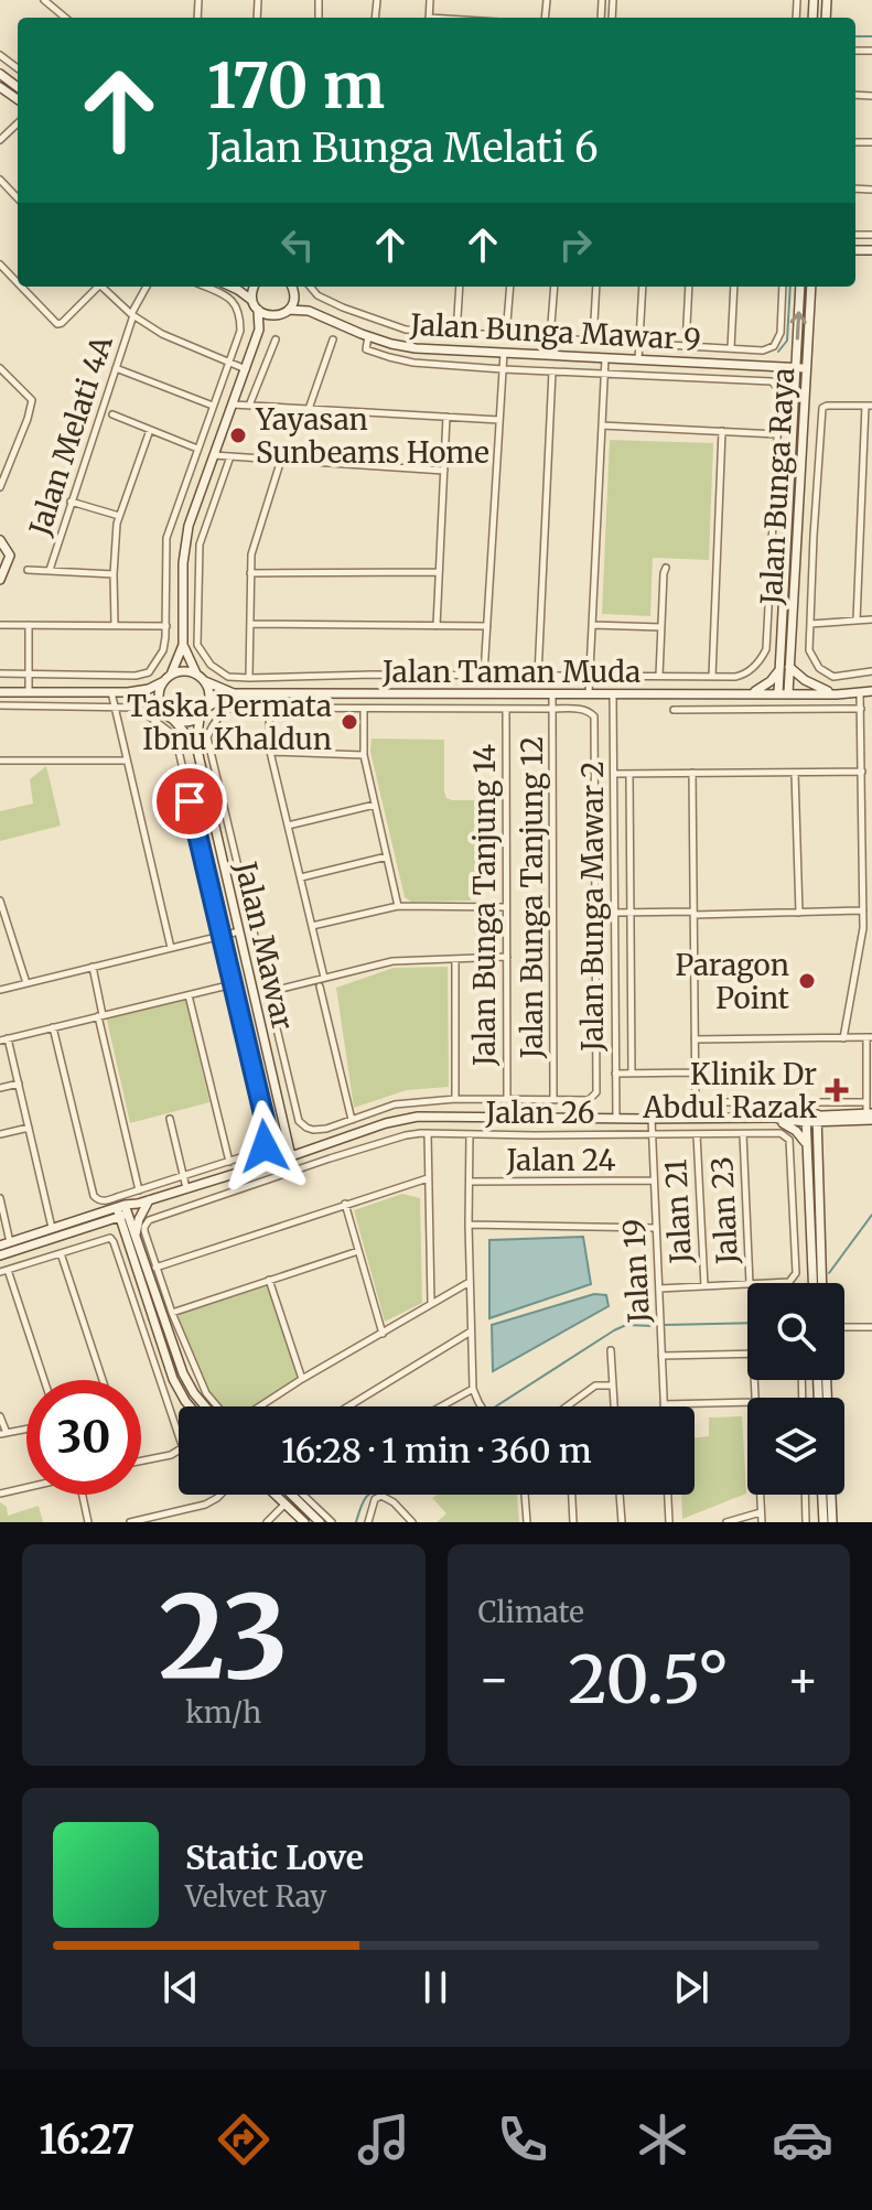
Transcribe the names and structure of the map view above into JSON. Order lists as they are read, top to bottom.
{
  "streets": {
    "street": [
      "Jalan Bunga Mawar 9",
      "Jalan Melati 4A",
      "Jalan Bunga Raya",
      "Jalan Taman Muda",
      "Jalan Bunga Tanjung 12",
      "Jalan Bunga Tanjung 14",
      "Jalan Bunga Mawar 2",
      "Jalan Mawar",
      "Jalan 26",
      "Jalan 24",
      "Jalan 23",
      "Jalan 21",
      "Jalan 19"
    ]
  },
  "crossings": [
    ["Jalan Bunga Mawar 9", "Jalan Bunga Raya"],
    ["Jalan Bunga Raya", "Jalan Taman Muda"],
    ["Jalan Taman Muda", "Jalan Bunga Tanjung 12"],
    ["Jalan Taman Muda", "Jalan Bunga Mawar 2"],
    ["Jalan Taman Muda", "Jalan Mawar"],
    ["Jalan 26", "Jalan 23"],
    ["Jalan 26", "Jalan 21"],
    ["Jalan 26", "Jalan 19"],
    ["Jalan 24", "Jalan 19"]
  ],
  "places": {
    "other": ["Yayasan Sunbeams Home", "Taska Permata Ibnu Khaldun", "Paragon Point"],
    "health": ["Klinik Dr Abdul Razak"]
  },
  "page": {
    "turn": ["170 m", "Jalan Bunga Melati 6"],
    "limit": "30",
    "trip": "16:28 · 1 min · 360 m",
    "tile": [
      ["23", "km/h"],
      "Climate"
    ],
    "heat": ["−", "20.5°", "+"],
    "song": ["Static Love", "Velvet Ray"],
    "tabs": "16:27"
  }
}
